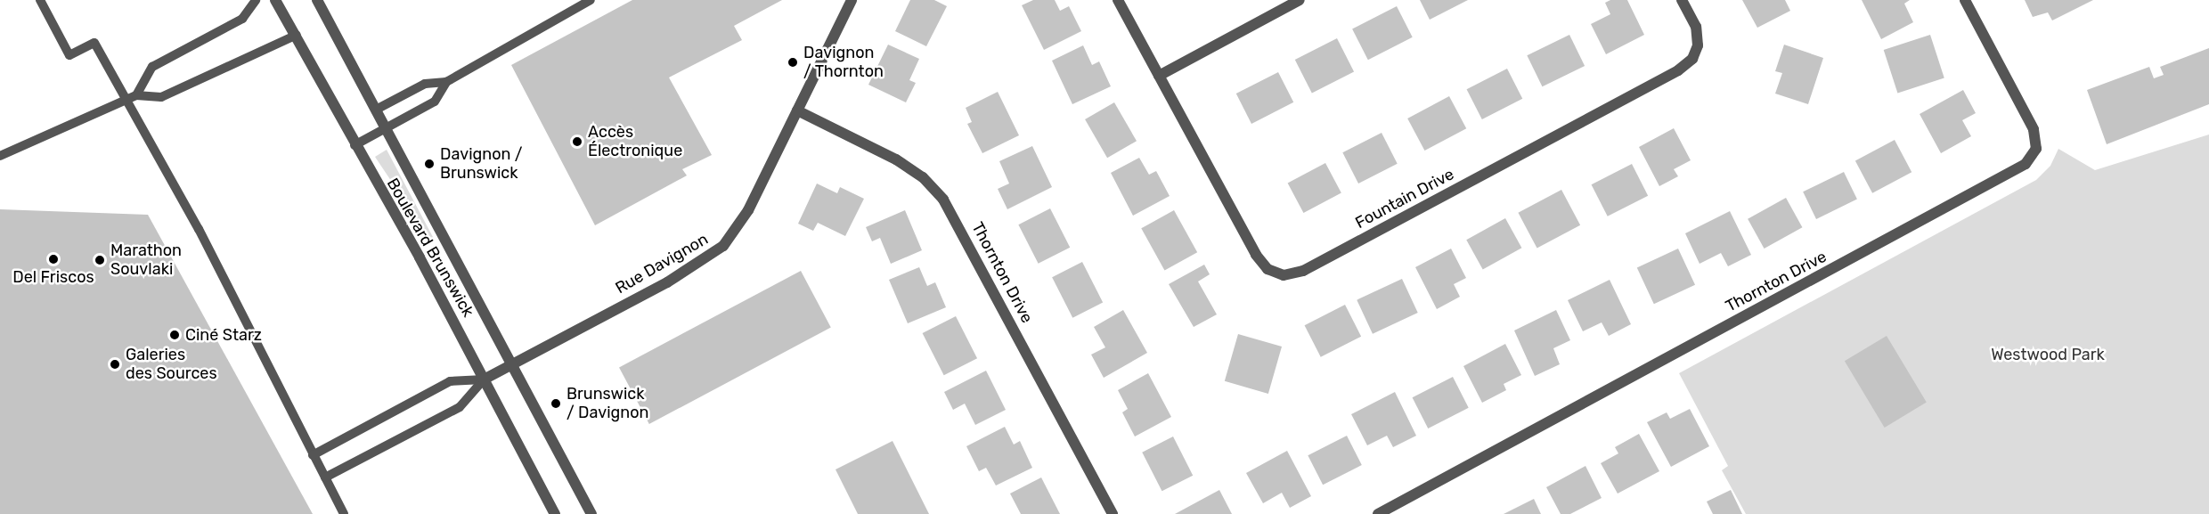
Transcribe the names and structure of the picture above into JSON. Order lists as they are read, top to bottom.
{
  "streets": {
    "street": [
      "Fountain Drive",
      "Boulevard Brunswick",
      "Rue Davignon",
      "Thornton Drive"
    ]
  },
  "crossings": [
    ["Boulevard Brunswick", "Rue Davignon"],
    ["Rue Davignon", "Thornton Drive"]
  ],
  "parks": ["Westwood Park"],
  "places": [
    "Davignon / Thornton",
    "Accès Électronique",
    "Davignon / Brunswick",
    "Del Friscos",
    "Marathon Souvlaki",
    "Ciné Starz",
    "Galeries des Sources",
    "Brunswick / Davignon"
  ]
}
